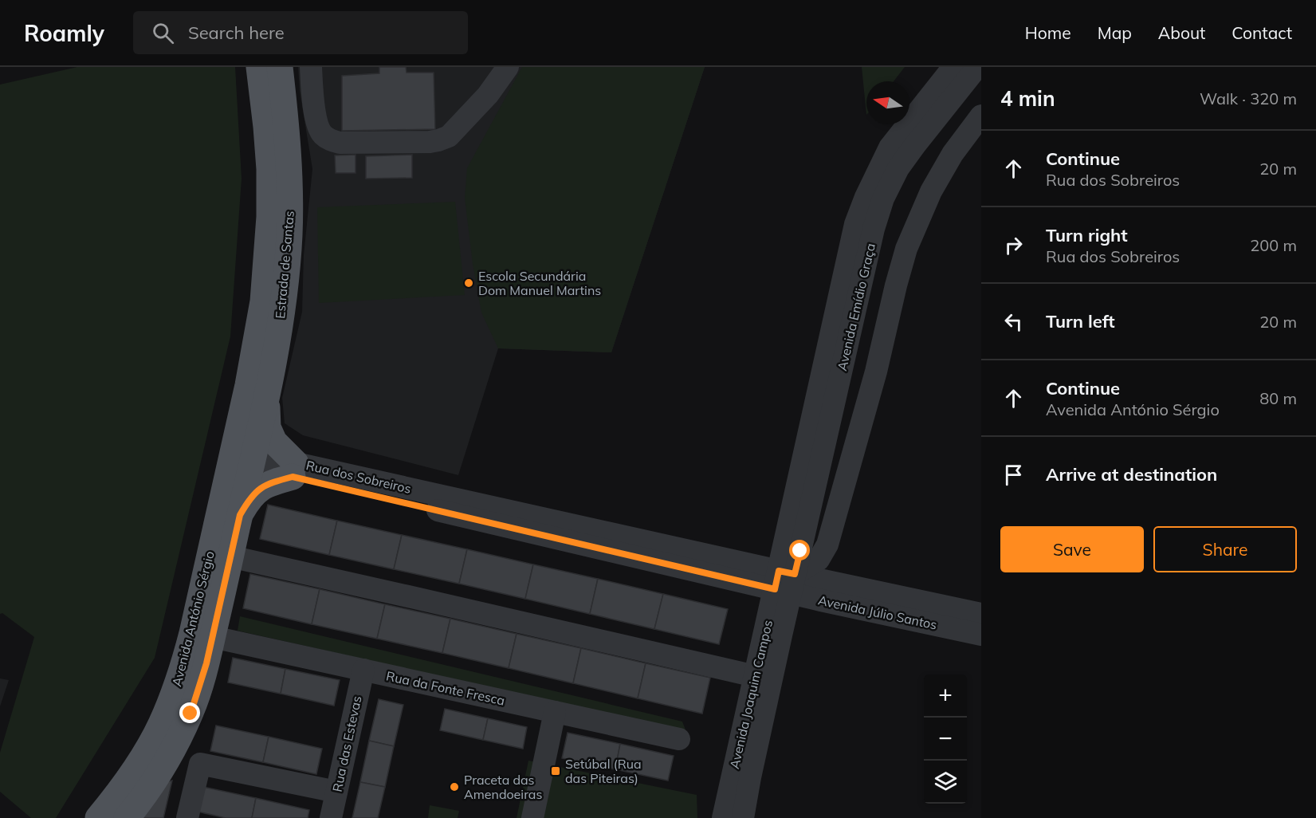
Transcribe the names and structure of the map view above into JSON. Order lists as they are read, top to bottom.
{
  "streets": {
    "main road": ["Estrada de Santas", "Avenida António Sérgio"],
    "street": [
      "Avenida Emídio Graça",
      "Rua dos Sobreiros",
      "Avenida Júlio Santos",
      "Rua da Fonte Fresca",
      "Avenida Joaquim Campos",
      "Rua das Estevas"
    ]
  },
  "crossings": [
    ["Estrada de Santas", "Rua dos Sobreiros"],
    ["Estrada de Santas", "Avenida António Sérgio"],
    ["Avenida Emídio Graça", "Rua dos Sobreiros"],
    ["Avenida Emídio Graça", "Avenida Júlio Santos"],
    ["Avenida Emídio Graça", "Avenida Joaquim Campos"],
    ["Rua dos Sobreiros", "Avenida Júlio Santos"],
    ["Rua dos Sobreiros", "Avenida António Sérgio"],
    ["Rua dos Sobreiros", "Avenida Joaquim Campos"],
    ["Avenida Júlio Santos", "Avenida Joaquim Campos"],
    ["Avenida António Sérgio", "Rua da Fonte Fresca"],
    ["Rua da Fonte Fresca", "Rua das Estevas"]
  ],
  "places": {
    "other": ["Escola Secundária Dom Manuel Martins", "Praceta das Amendoeiras"],
    "transit": ["Setúbal (Rua das Piteiras)"]
  },
  "north": "left",
  "page": {
    "header": "Roamly",
    "search": "Search here",
    "nav": [
      "Home",
      "Map",
      "About",
      "Contact"
    ],
    "heading": ["4 min", "Walk · 320 m"],
    "list": [
      ["Continue", "Rua dos Sobreiros", "20 m"],
      ["Turn right", "Rua dos Sobreiros", "200 m"],
      ["Turn left", "20 m"],
      ["Continue", "Avenida António Sérgio", "80 m"],
      "Arrive at destination"
    ],
    "buttons": ["Save", "Share"],
    "map_buttons": ["+", "−"]
  }
}
